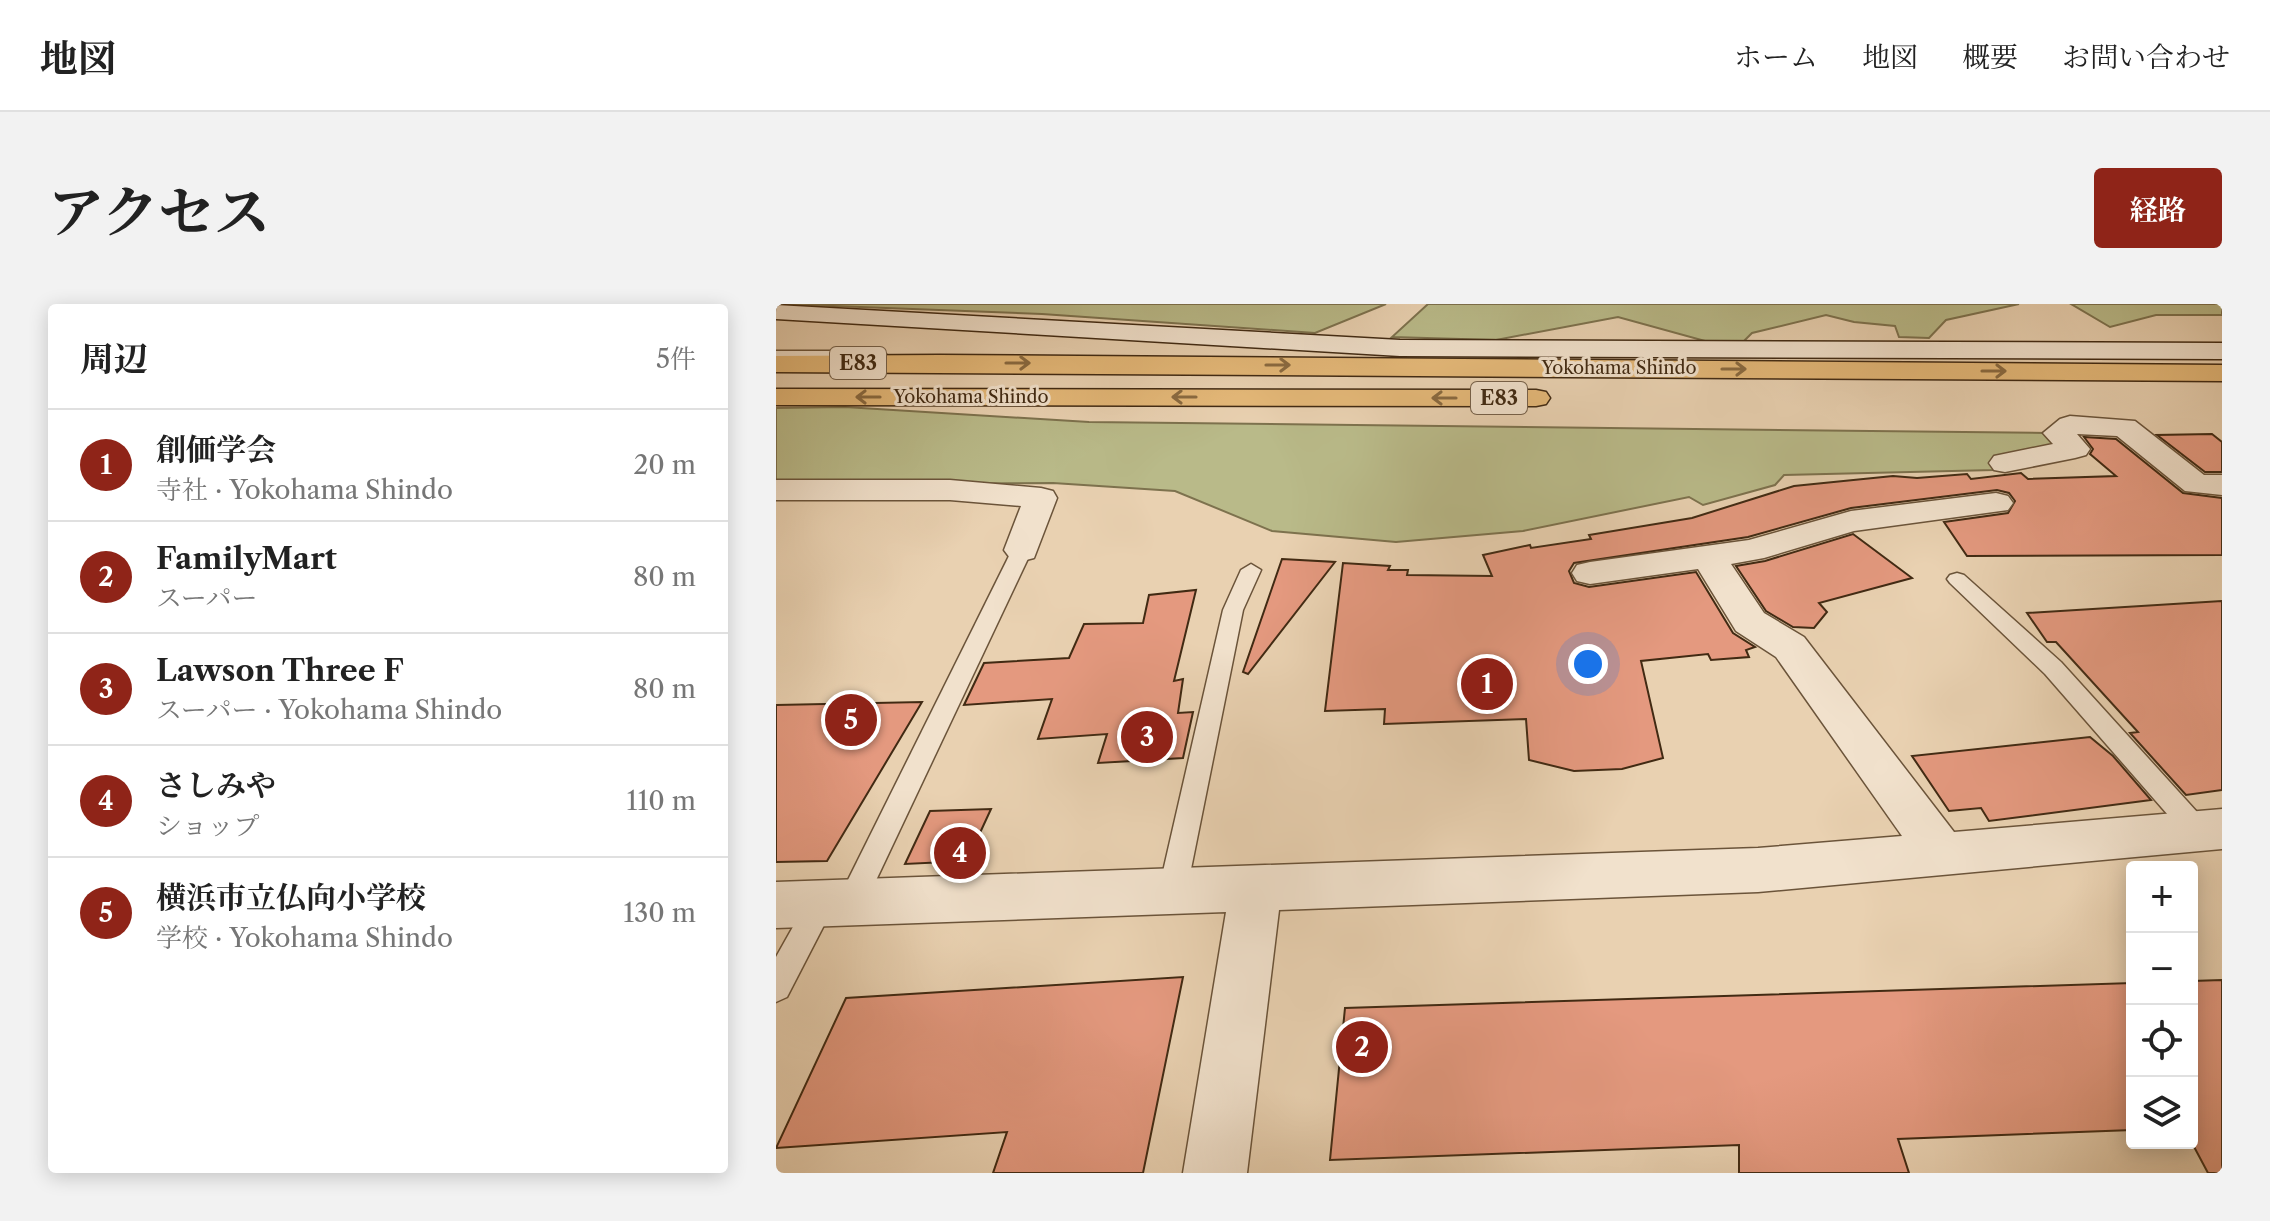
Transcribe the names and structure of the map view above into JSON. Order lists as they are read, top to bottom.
{
  "streets": {
    "highway": ["E83", "Yokohama Shindo"]
  },
  "page": {
    "header": "地図",
    "nav": [
      "ホーム",
      "地図",
      "概要",
      "お問い合わせ"
    ],
    "title": "アクセス",
    "buttons": "経路",
    "heading": ["周辺", "5件"],
    "list": [
      {
        "mark": "1",
        "name": "創価学会",
        "note": "寺社 · Yokohama Shindo",
        "value": "20 m"
      },
      {
        "mark": "2",
        "name": "FamilyMart",
        "note": "スーパー",
        "value": "80 m"
      },
      {
        "mark": "3",
        "name": "Lawson Three F",
        "note": "スーパー · Yokohama Shindo",
        "value": "80 m"
      },
      {
        "mark": "4",
        "name": "さしみや",
        "note": "ショップ",
        "value": "110 m"
      },
      {
        "mark": "5",
        "name": "横浜市立仏向小学校",
        "note": "学校 · Yokohama Shindo",
        "value": "130 m"
      }
    ],
    "pins": [
      "1",
      "5",
      "3",
      "4",
      "2"
    ],
    "map_buttons": ["+", "−"]
  }
}
